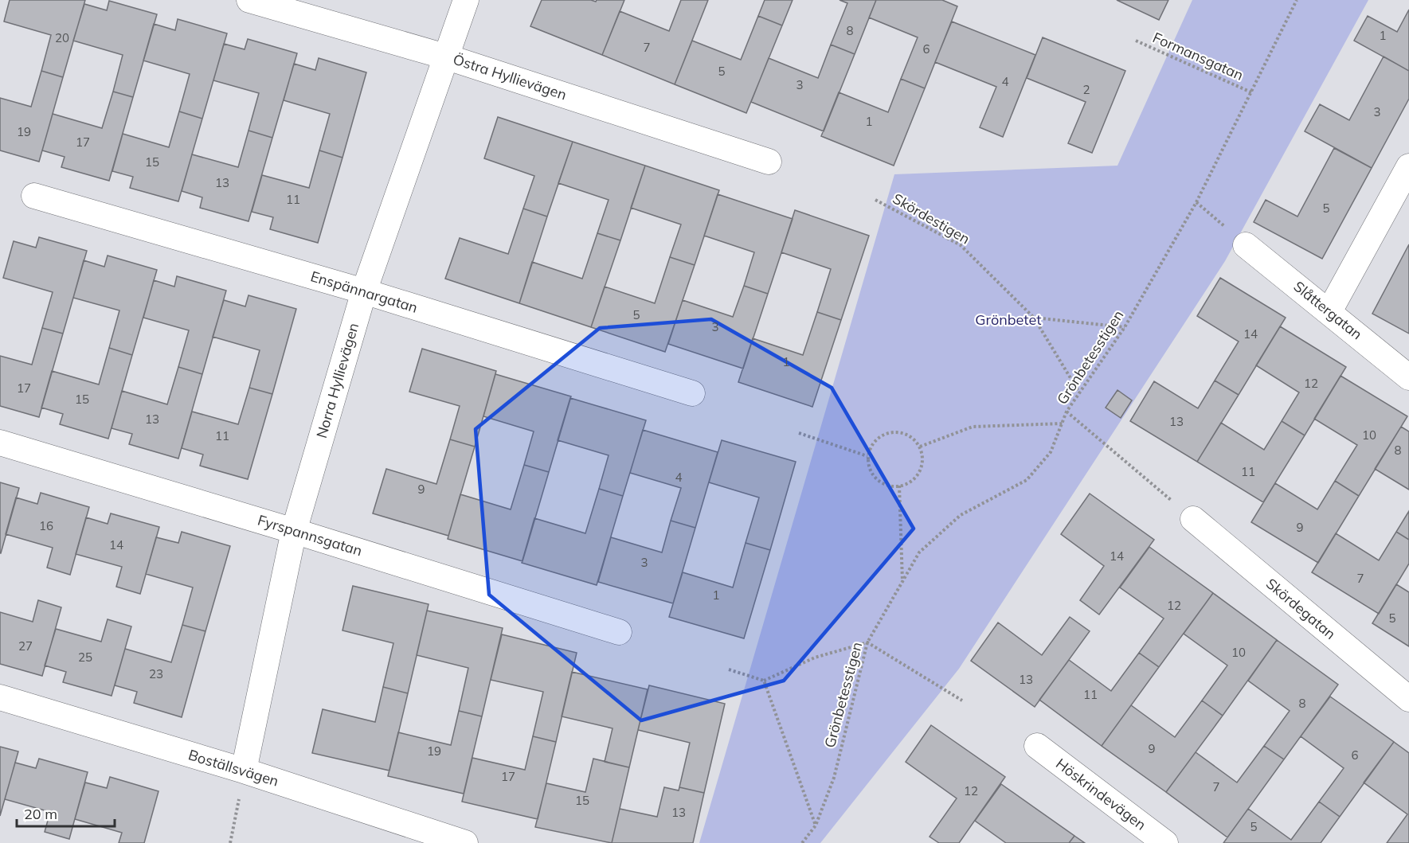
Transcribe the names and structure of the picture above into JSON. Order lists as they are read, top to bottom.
{
  "streets": {
    "street": [
      "Östra Hyllievägen",
      "Enspännargatan",
      "Slåttergatan",
      "Norra Hyllievägen",
      "Fyrspannsgatan",
      "Skördegatan",
      "Boställsvägen",
      "Höskrindevägen"
    ],
    "path": ["Formansgatan", "Skördestigen", "Grönbetesstigen"]
  },
  "crossings": [
    ["Formansgatan", "Grönbetesstigen"],
    ["Östra Hyllievägen", "Norra Hyllievägen"],
    ["Skördestigen", "Grönbetesstigen"],
    ["Enspännargatan", "Norra Hyllievägen"],
    ["Norra Hyllievägen", "Fyrspannsgatan"],
    ["Norra Hyllievägen", "Boställsvägen"]
  ],
  "parks": ["Grönbetet"],
  "house_numbers": [
    "8",
    "1",
    "20",
    "7",
    "6",
    "5",
    "4",
    "3",
    "2",
    "3",
    "1",
    "19",
    "17",
    "15",
    "13",
    "11",
    "5",
    "5",
    "3",
    "14",
    "1",
    "12",
    "17",
    "15",
    "13",
    "13",
    "10",
    "11",
    "8",
    "11",
    "4",
    "9",
    "16",
    "9",
    "14",
    "14",
    "3",
    "7",
    "1",
    "12",
    "5",
    "27",
    "10",
    "25",
    "23",
    "13",
    "11",
    "8",
    "9",
    "19",
    "6",
    "17",
    "7",
    "12",
    "15",
    "13",
    "5"
  ],
  "scale_bar": "20 m"
}
